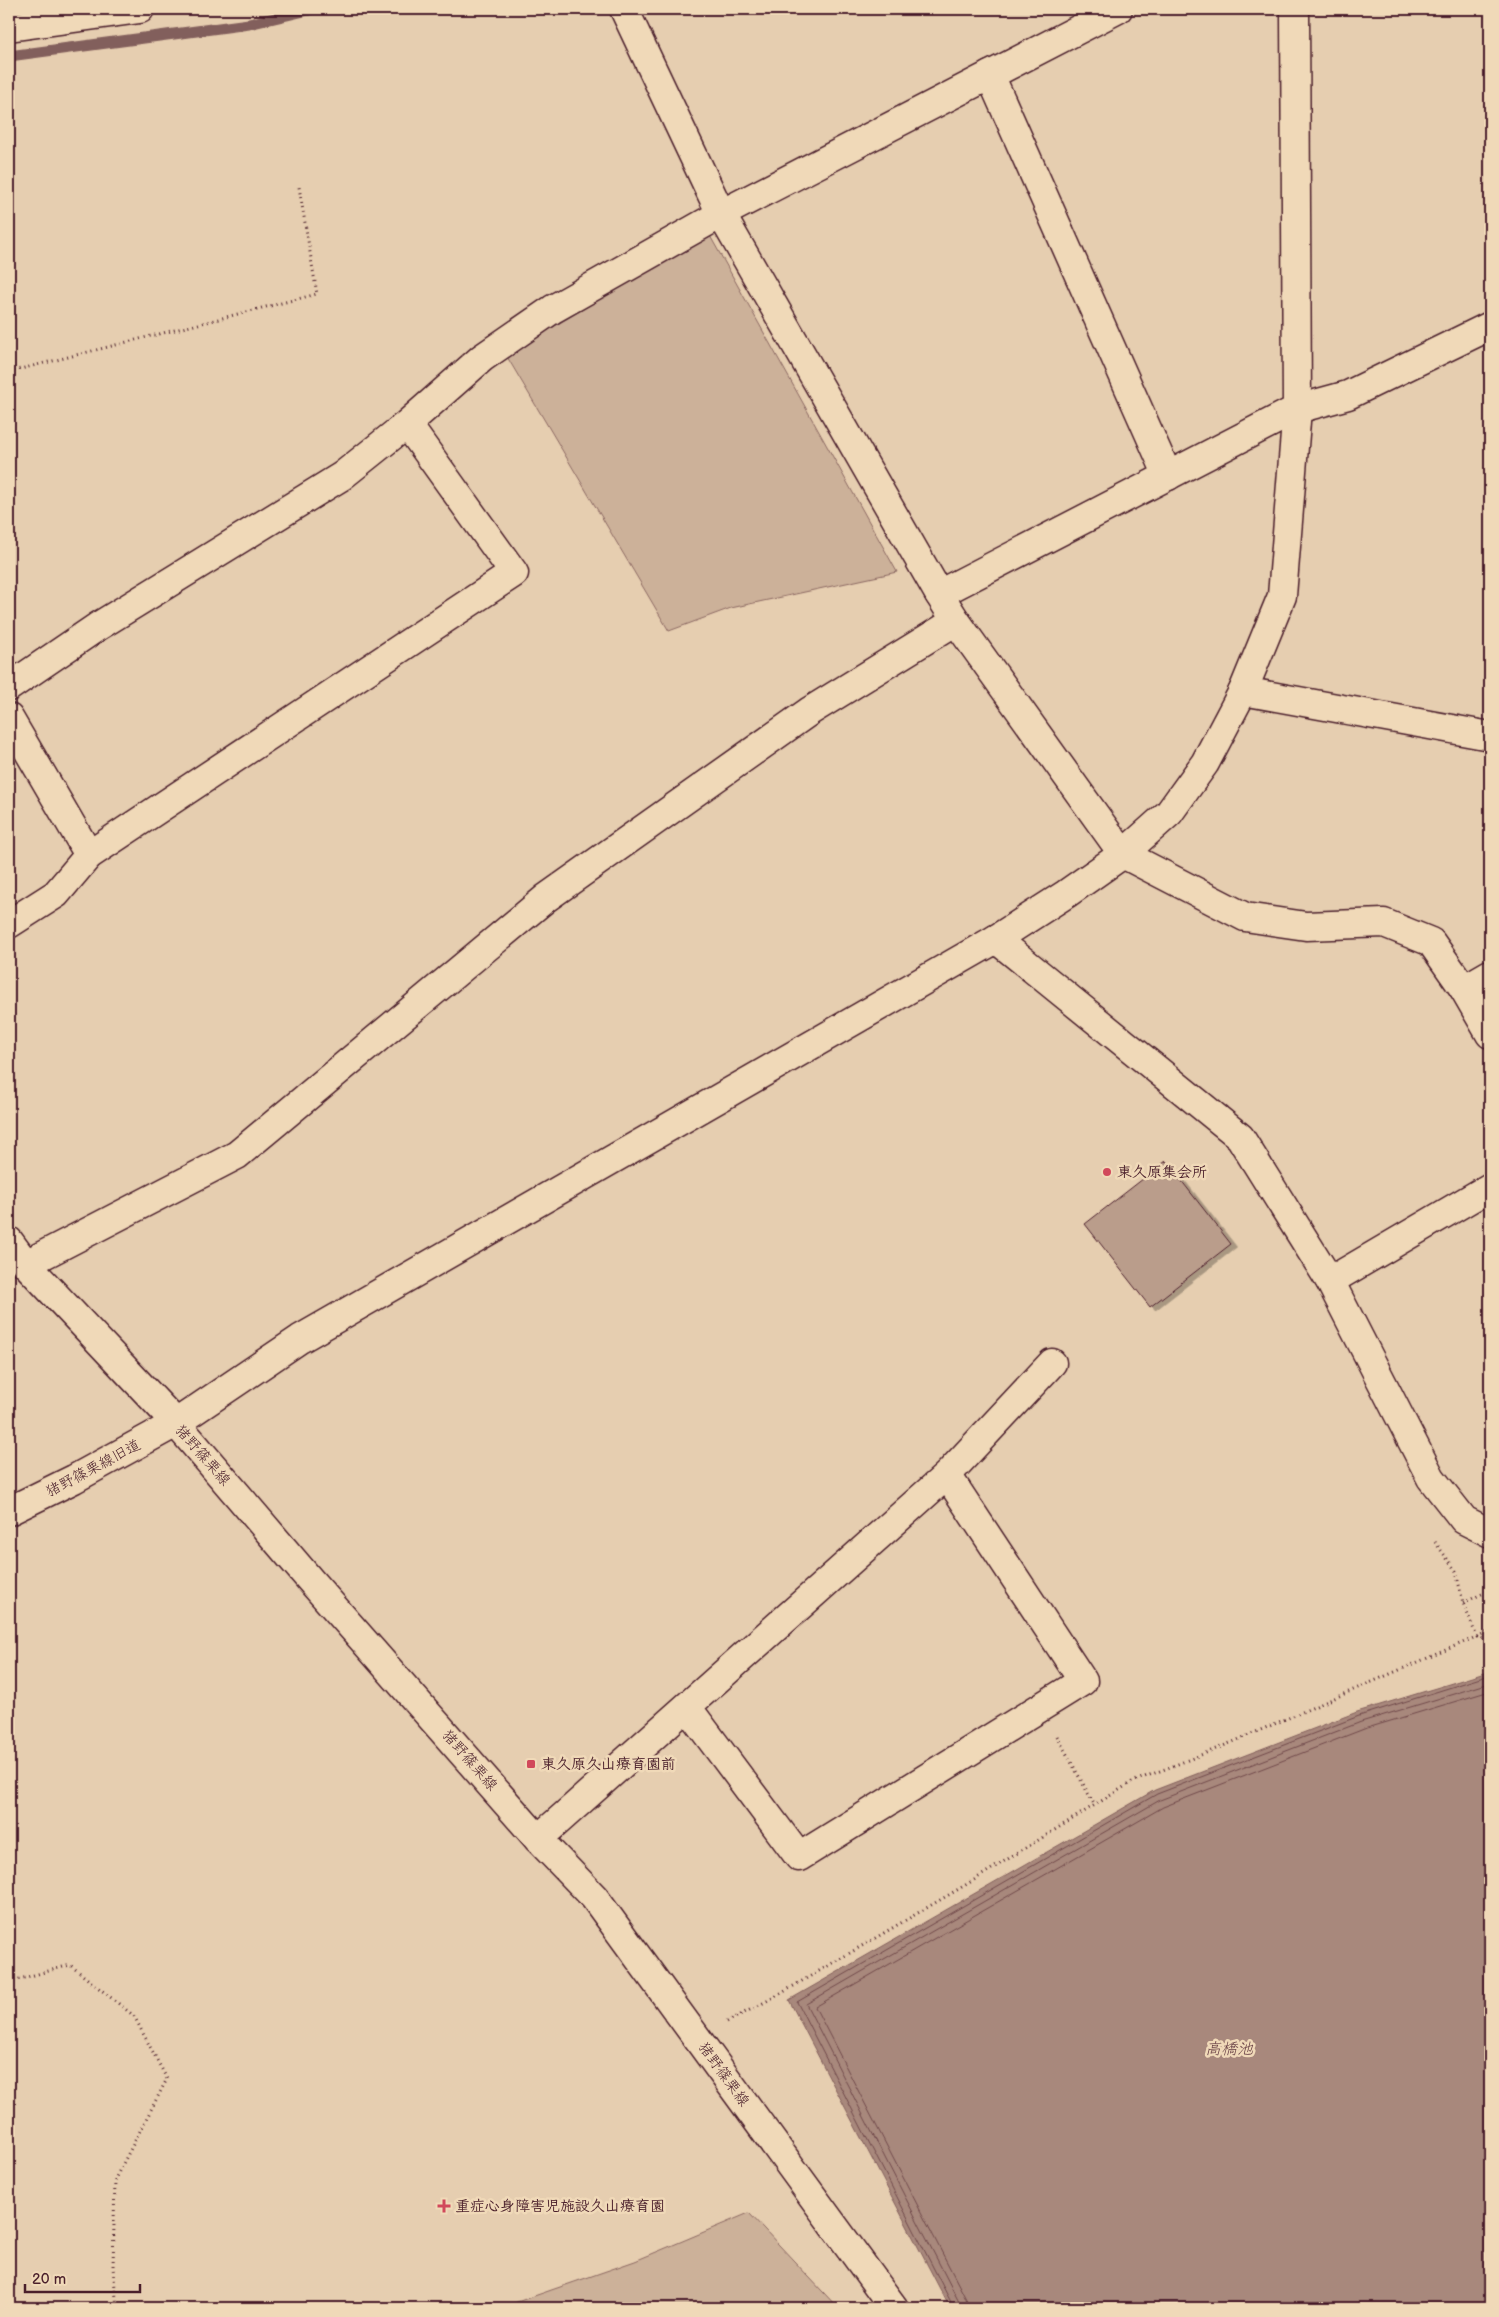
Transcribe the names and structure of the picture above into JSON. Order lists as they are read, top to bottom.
{
  "streets": {
    "street": ["猪野篠栗線", "猪野篠栗線旧道"]
  },
  "crossings": [
    ["猪野篠栗線", "猪野篠栗線旧道"]
  ],
  "water": ["高橋池"],
  "places": {
    "other": ["東久原集会所"],
    "transit": ["東久原久山療育園前"],
    "health": ["重症心身障害児施設久山療育園"]
  },
  "scale_bar": "20 m"
}
